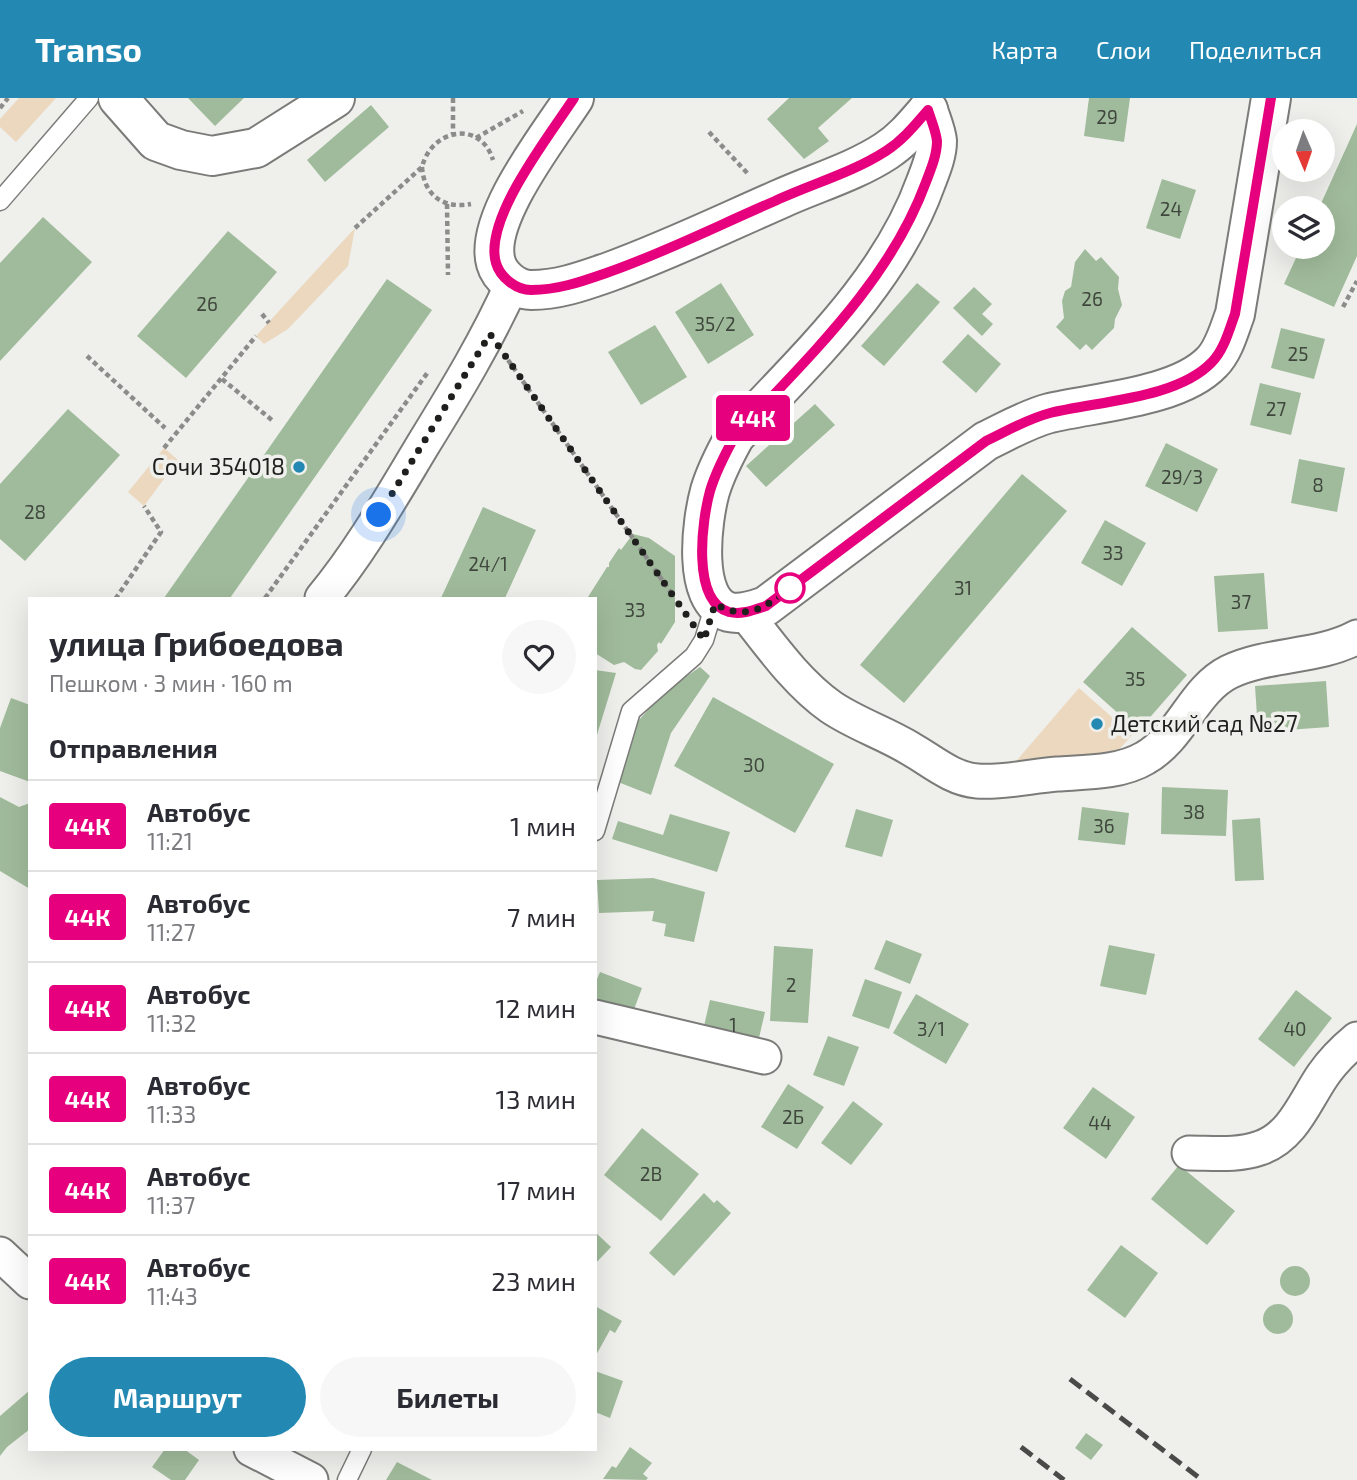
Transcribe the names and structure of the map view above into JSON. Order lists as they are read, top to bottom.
{
  "places": ["Сочи 354018", "Детский сад №27"],
  "lines": ["bus line 44К"],
  "house_numbers": [
    "29",
    "24",
    "26",
    "26",
    "35/2",
    "25",
    "27",
    "29/3",
    "8",
    "28",
    "33",
    "24/1",
    "31",
    "37",
    "33",
    "35",
    "30",
    "38",
    "36",
    "2",
    "1",
    "3/1",
    "40",
    "2Б",
    "44",
    "2В"
  ],
  "north": "bottom",
  "page": {
    "header": "Transo",
    "nav": ["Карта", "Слои", "Поделиться"],
    "on_map": "44К",
    "heading": [
      ["улица Грибоедова", "Пешком · 3 мин · 160 m"],
      "Отправления"
    ],
    "list": [
      {
        "mark": "44К",
        "name": "Автобус",
        "note": "11:21",
        "value": "1 мин"
      },
      {
        "mark": "44К",
        "name": "Автобус",
        "note": "11:27",
        "value": "7 мин"
      },
      {
        "mark": "44К",
        "name": "Автобус",
        "note": "11:32",
        "value": "12 мин"
      },
      {
        "mark": "44К",
        "name": "Автобус",
        "note": "11:33",
        "value": "13 мин"
      },
      {
        "mark": "44К",
        "name": "Автобус",
        "note": "11:37",
        "value": "17 мин"
      },
      {
        "mark": "44К",
        "name": "Автобус",
        "note": "11:43",
        "value": "23 мин"
      }
    ],
    "buttons": ["Маршрут", "Билеты"]
  }
}
